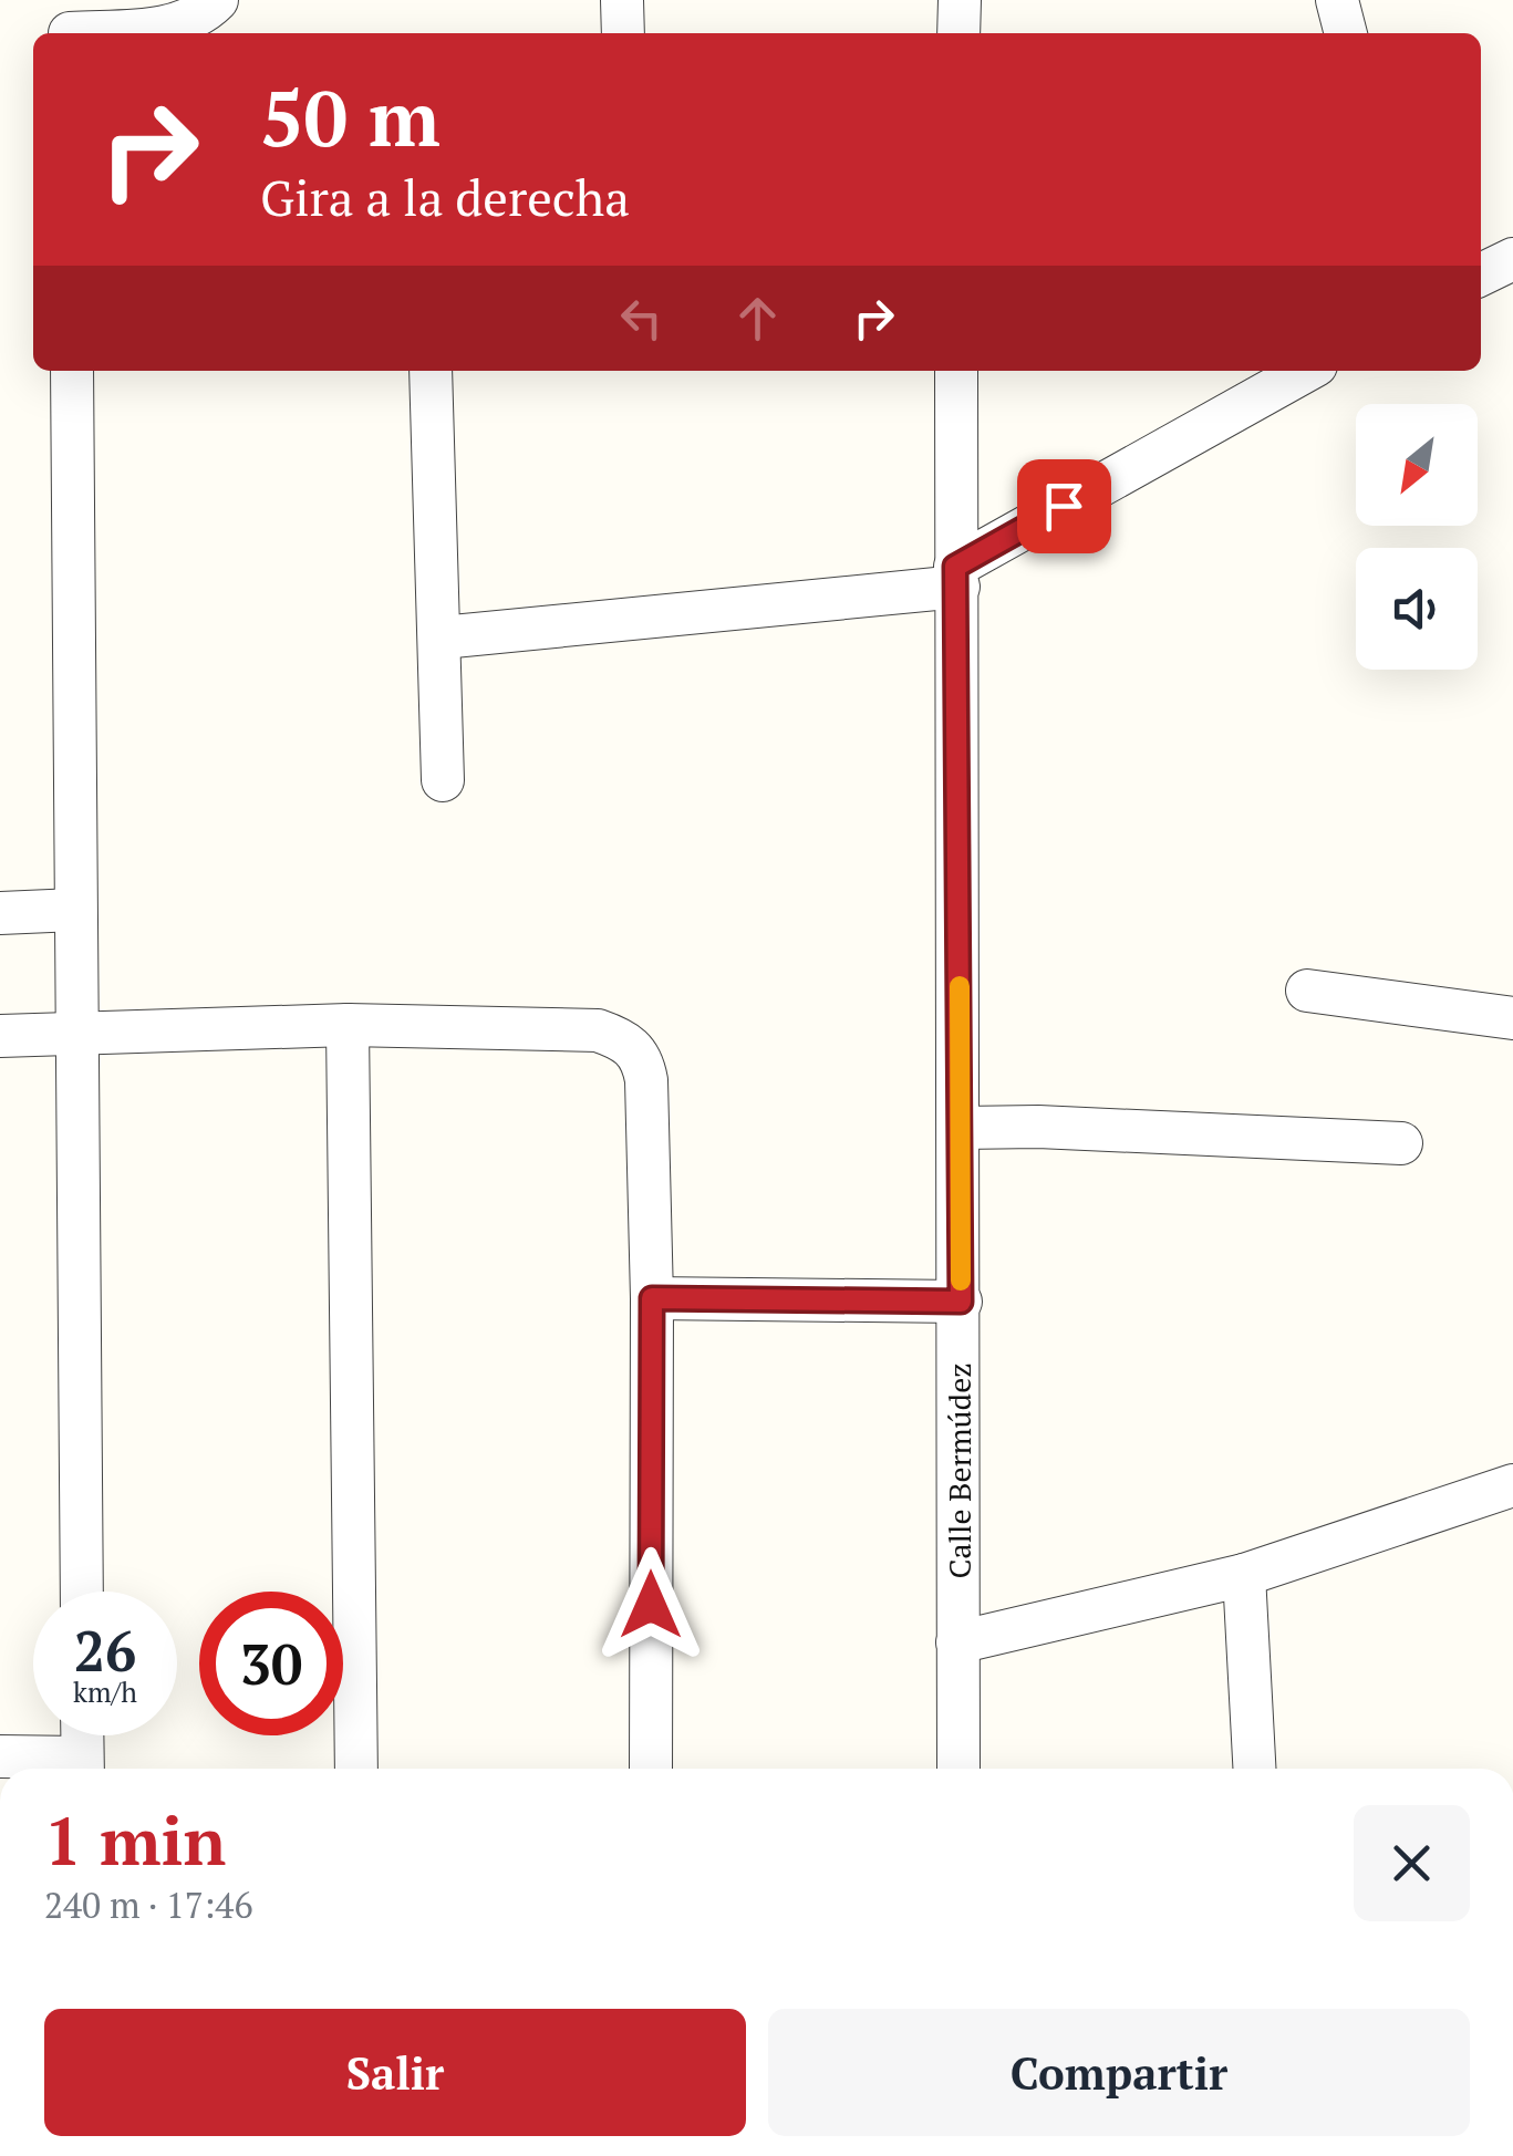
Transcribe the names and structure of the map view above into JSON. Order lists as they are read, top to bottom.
{
  "streets": {
    "street": ["Calle Bermúdez"]
  },
  "north": "bottom left",
  "page": {
    "turn": ["50 m", "Gira a la derecha"],
    "speed": "26 km/h",
    "limit": "30",
    "heading": ["1 min", "240 m · 17:46"],
    "buttons": ["Salir", "Compartir"]
  }
}
